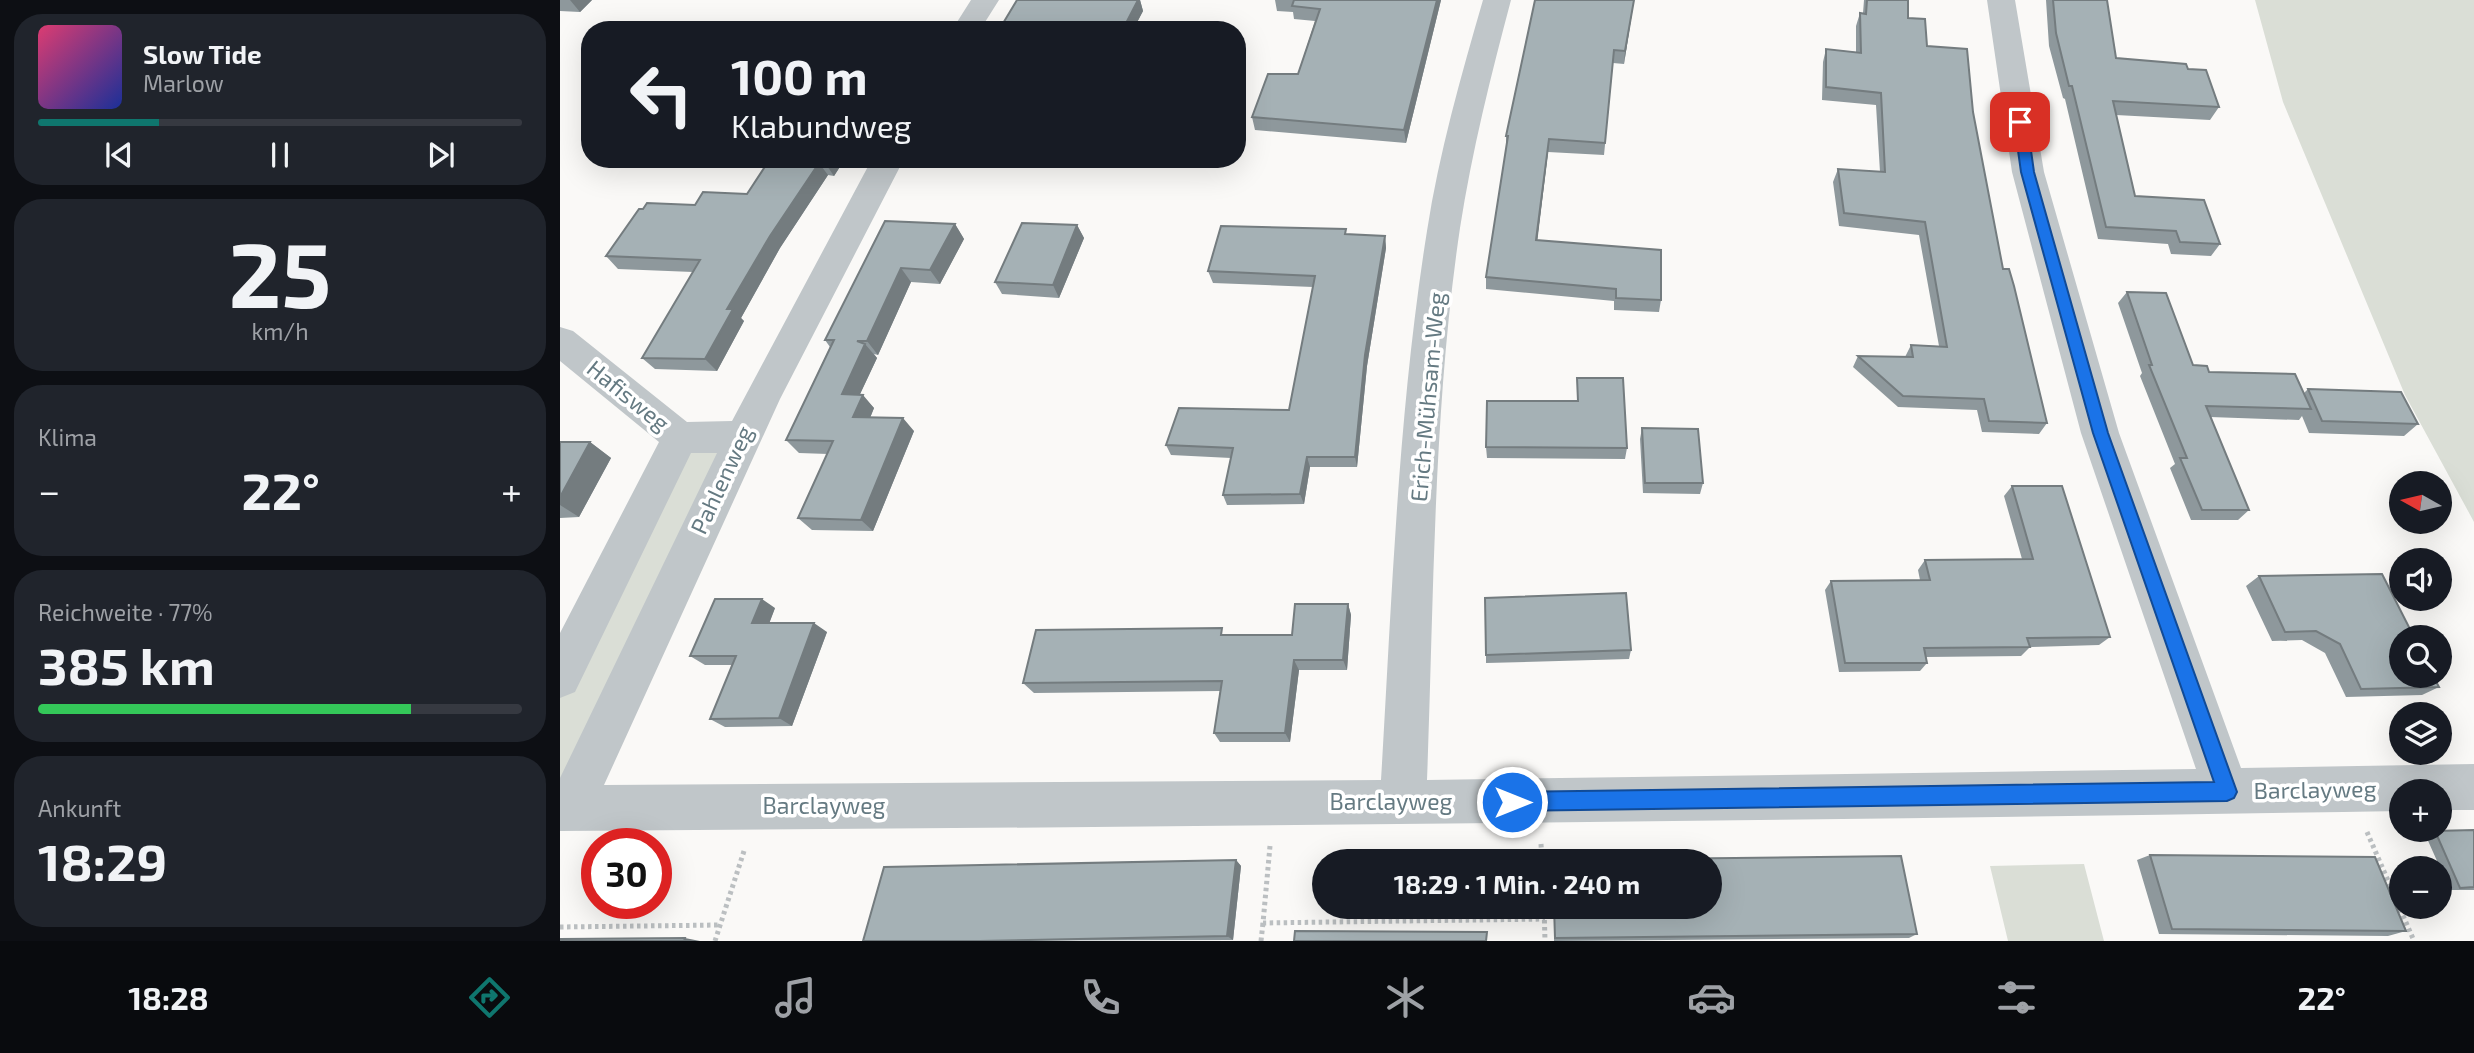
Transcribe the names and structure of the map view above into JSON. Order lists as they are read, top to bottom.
{
  "streets": {
    "street": [
      "Hafisweg",
      "Erich-Mühsam-Weg",
      "Pahlenweg",
      "Barclayweg"
    ]
  },
  "crossings": [
    ["Hafisweg", "Pahlenweg"],
    ["Erich-Mühsam-Weg", "Barclayweg"],
    ["Pahlenweg", "Barclayweg"]
  ],
  "north": "left",
  "page": {
    "turn": ["100 m", "Klabundweg"],
    "song": ["Slow Tide", "Marlow"],
    "tile": [
      ["25", "km/h"],
      "Klima",
      ["Reichweite · 77%", "385 km"],
      ["Ankunft", "18:29"]
    ],
    "heat": ["−", "22°", "+"],
    "map_buttons": ["+", "−"],
    "limit": "30",
    "trip": "18:29 · 1 Min. · 240 m",
    "tabs": ["18:28", "22°"]
  }
}
